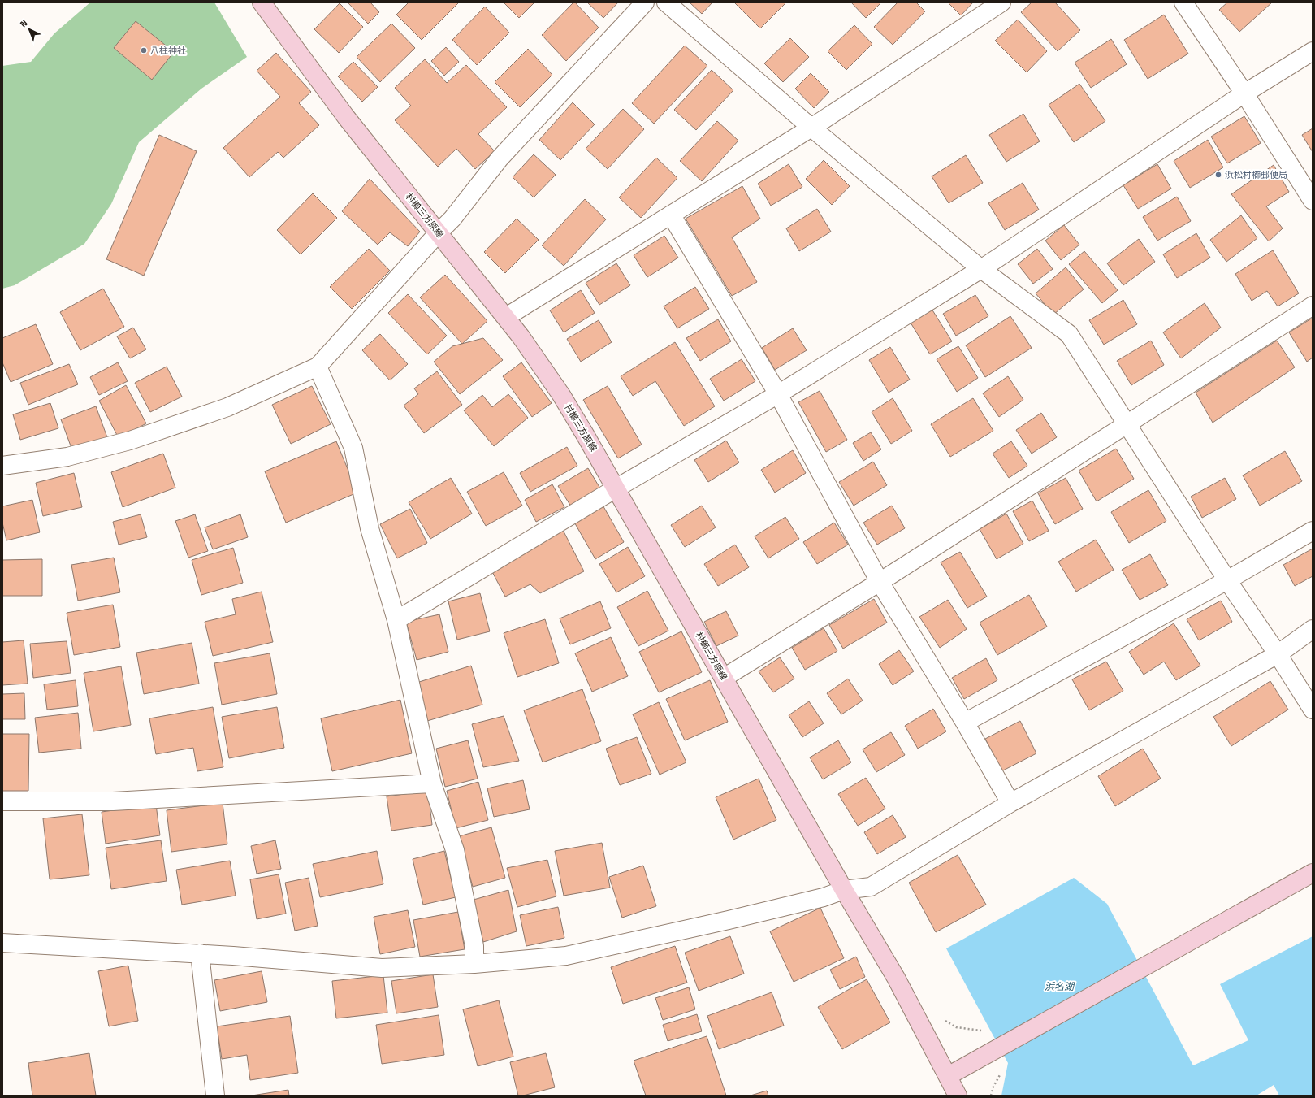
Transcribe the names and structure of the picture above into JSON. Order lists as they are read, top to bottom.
{
  "streets": {
    "main road": ["村櫛三方原線"]
  },
  "water": ["浜名湖"],
  "places": ["八柱神社", "浜松村櫛郵便局"],
  "north": "top left"
}
